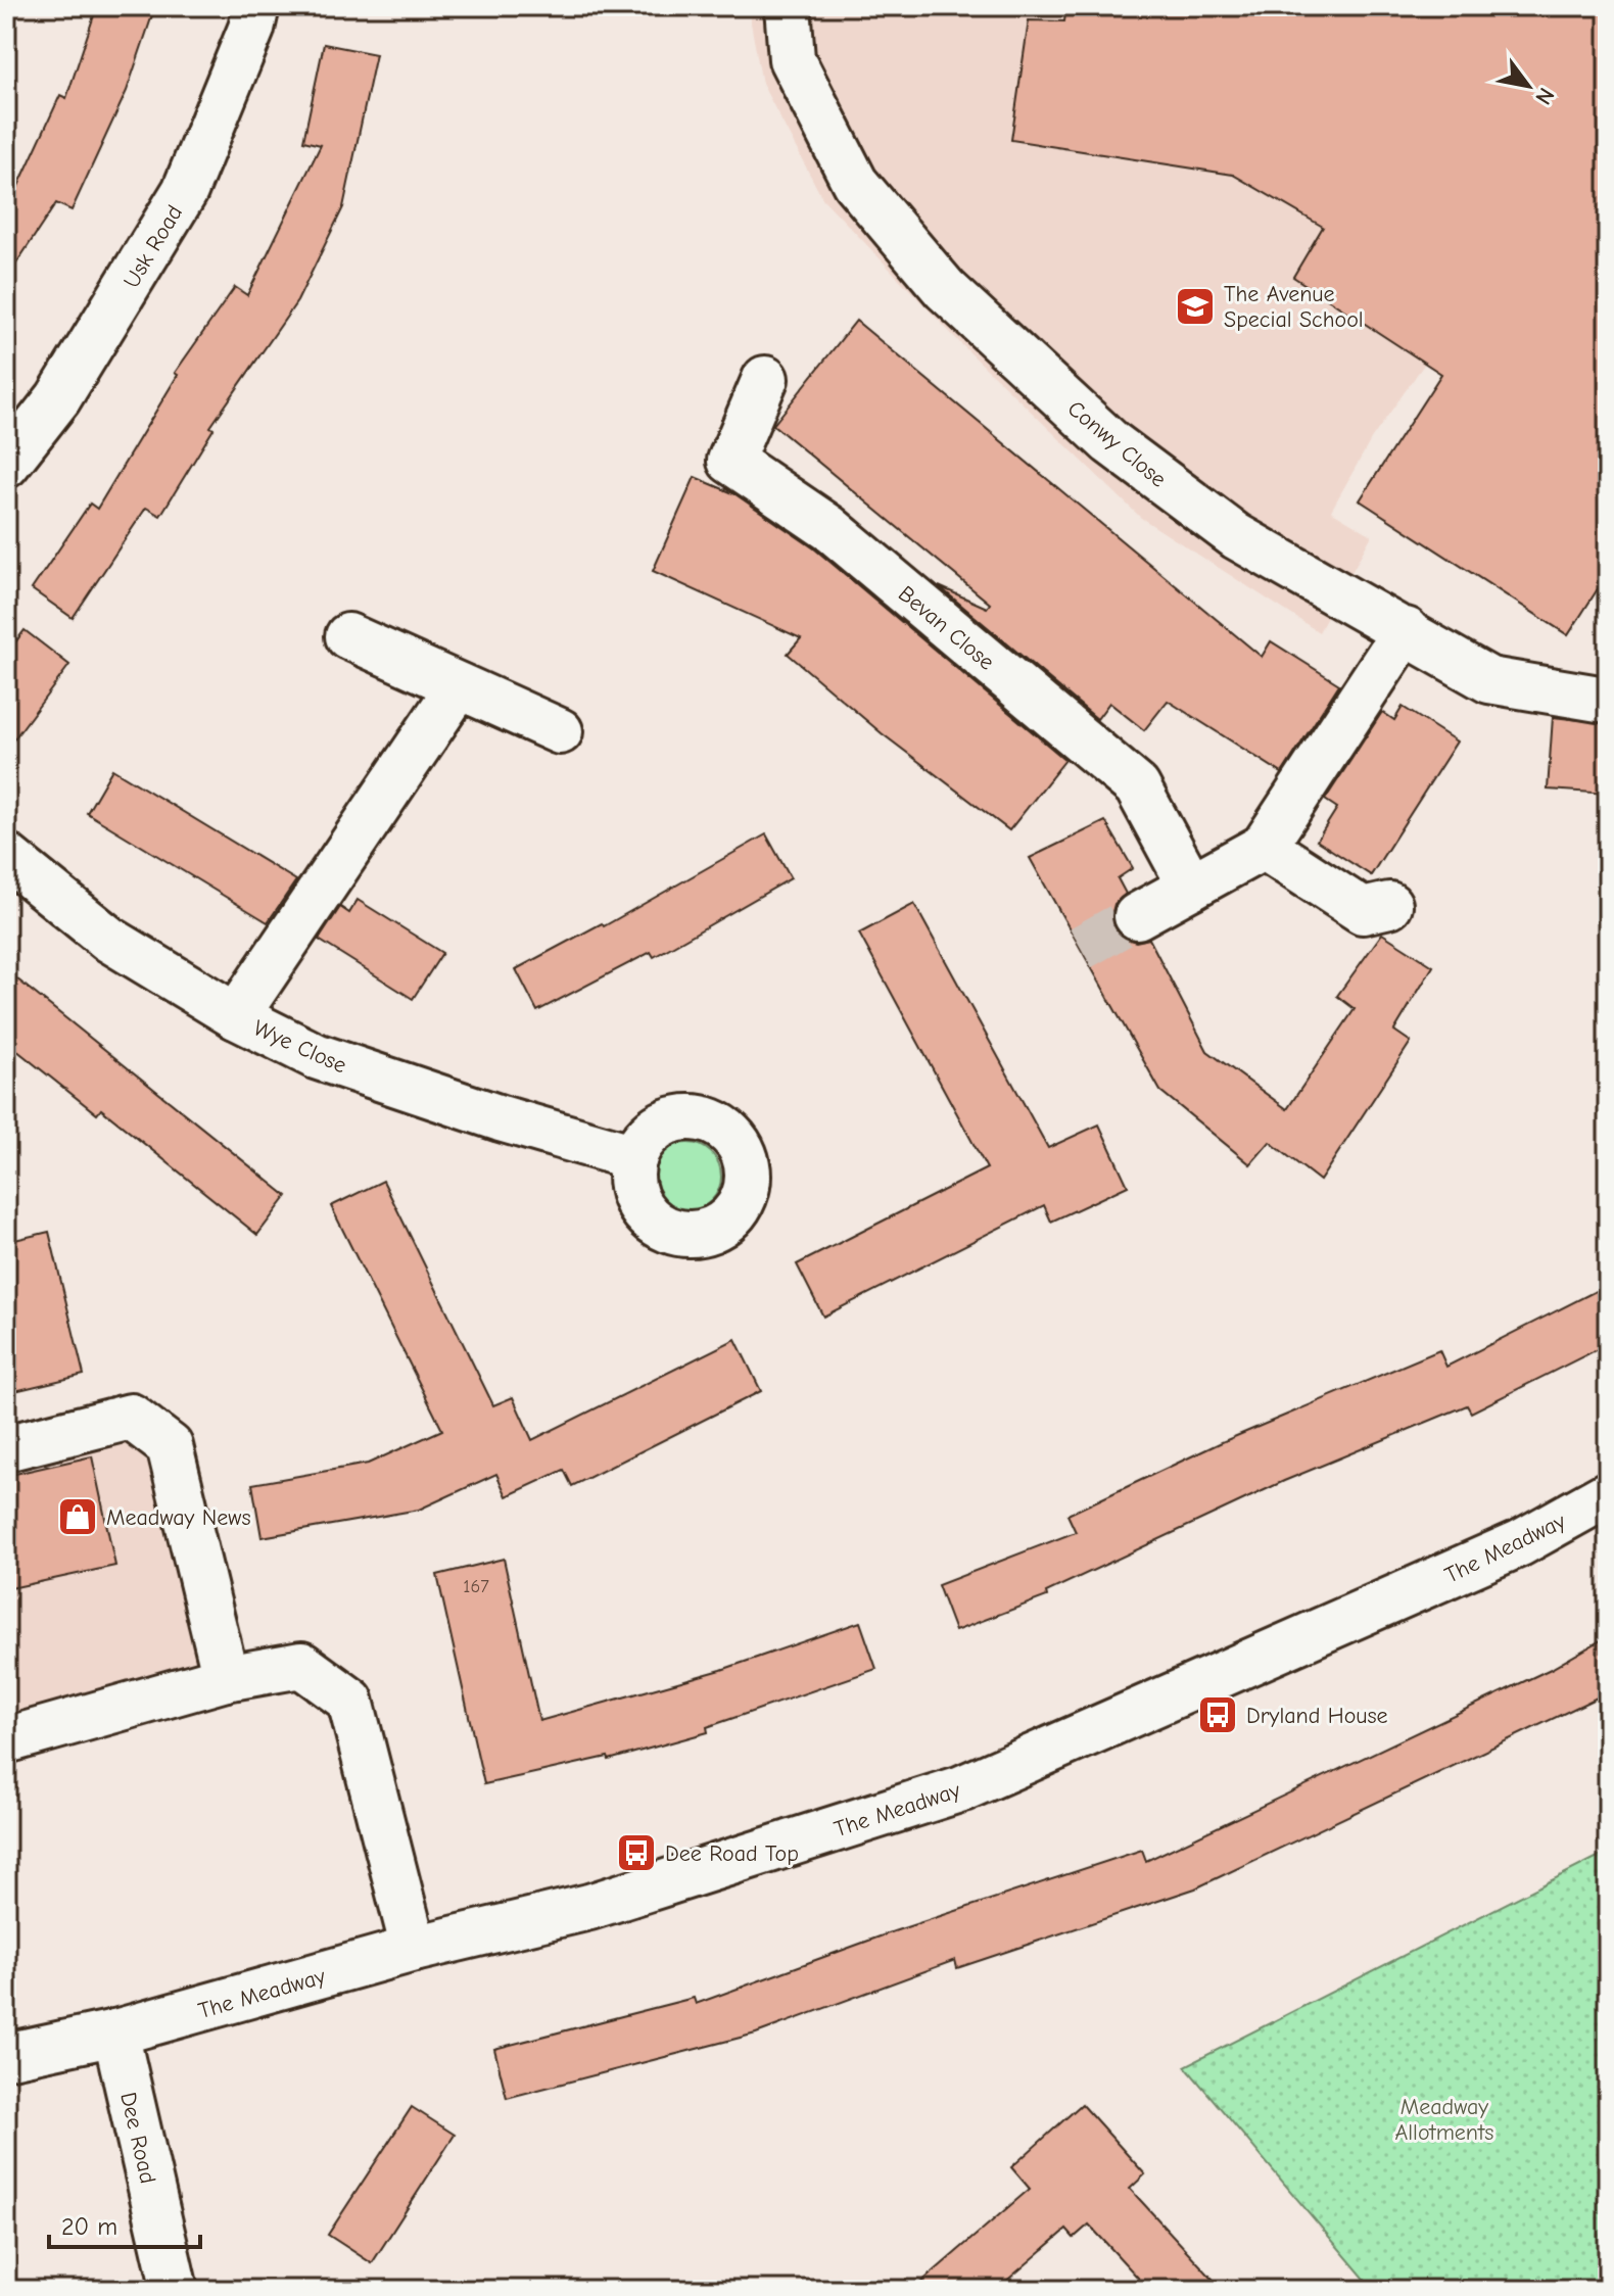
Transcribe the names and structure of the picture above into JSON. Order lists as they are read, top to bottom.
{
  "streets": {
    "street": [
      "Usk Road",
      "Conwy Close",
      "Bevan Close",
      "Wye Close",
      "The Meadway",
      "Dee Road"
    ]
  },
  "crossings": [
    ["The Meadway", "Dee Road"]
  ],
  "parks": ["Meadway Allotments"],
  "places": {
    "school or university": ["The Avenue Special School"],
    "shop": ["Meadway News"],
    "bus stop": ["Dryland House", "Dee Road Top"]
  },
  "house_numbers": ["167"],
  "scale_bar": "20 m",
  "north": "bottom right"
}
